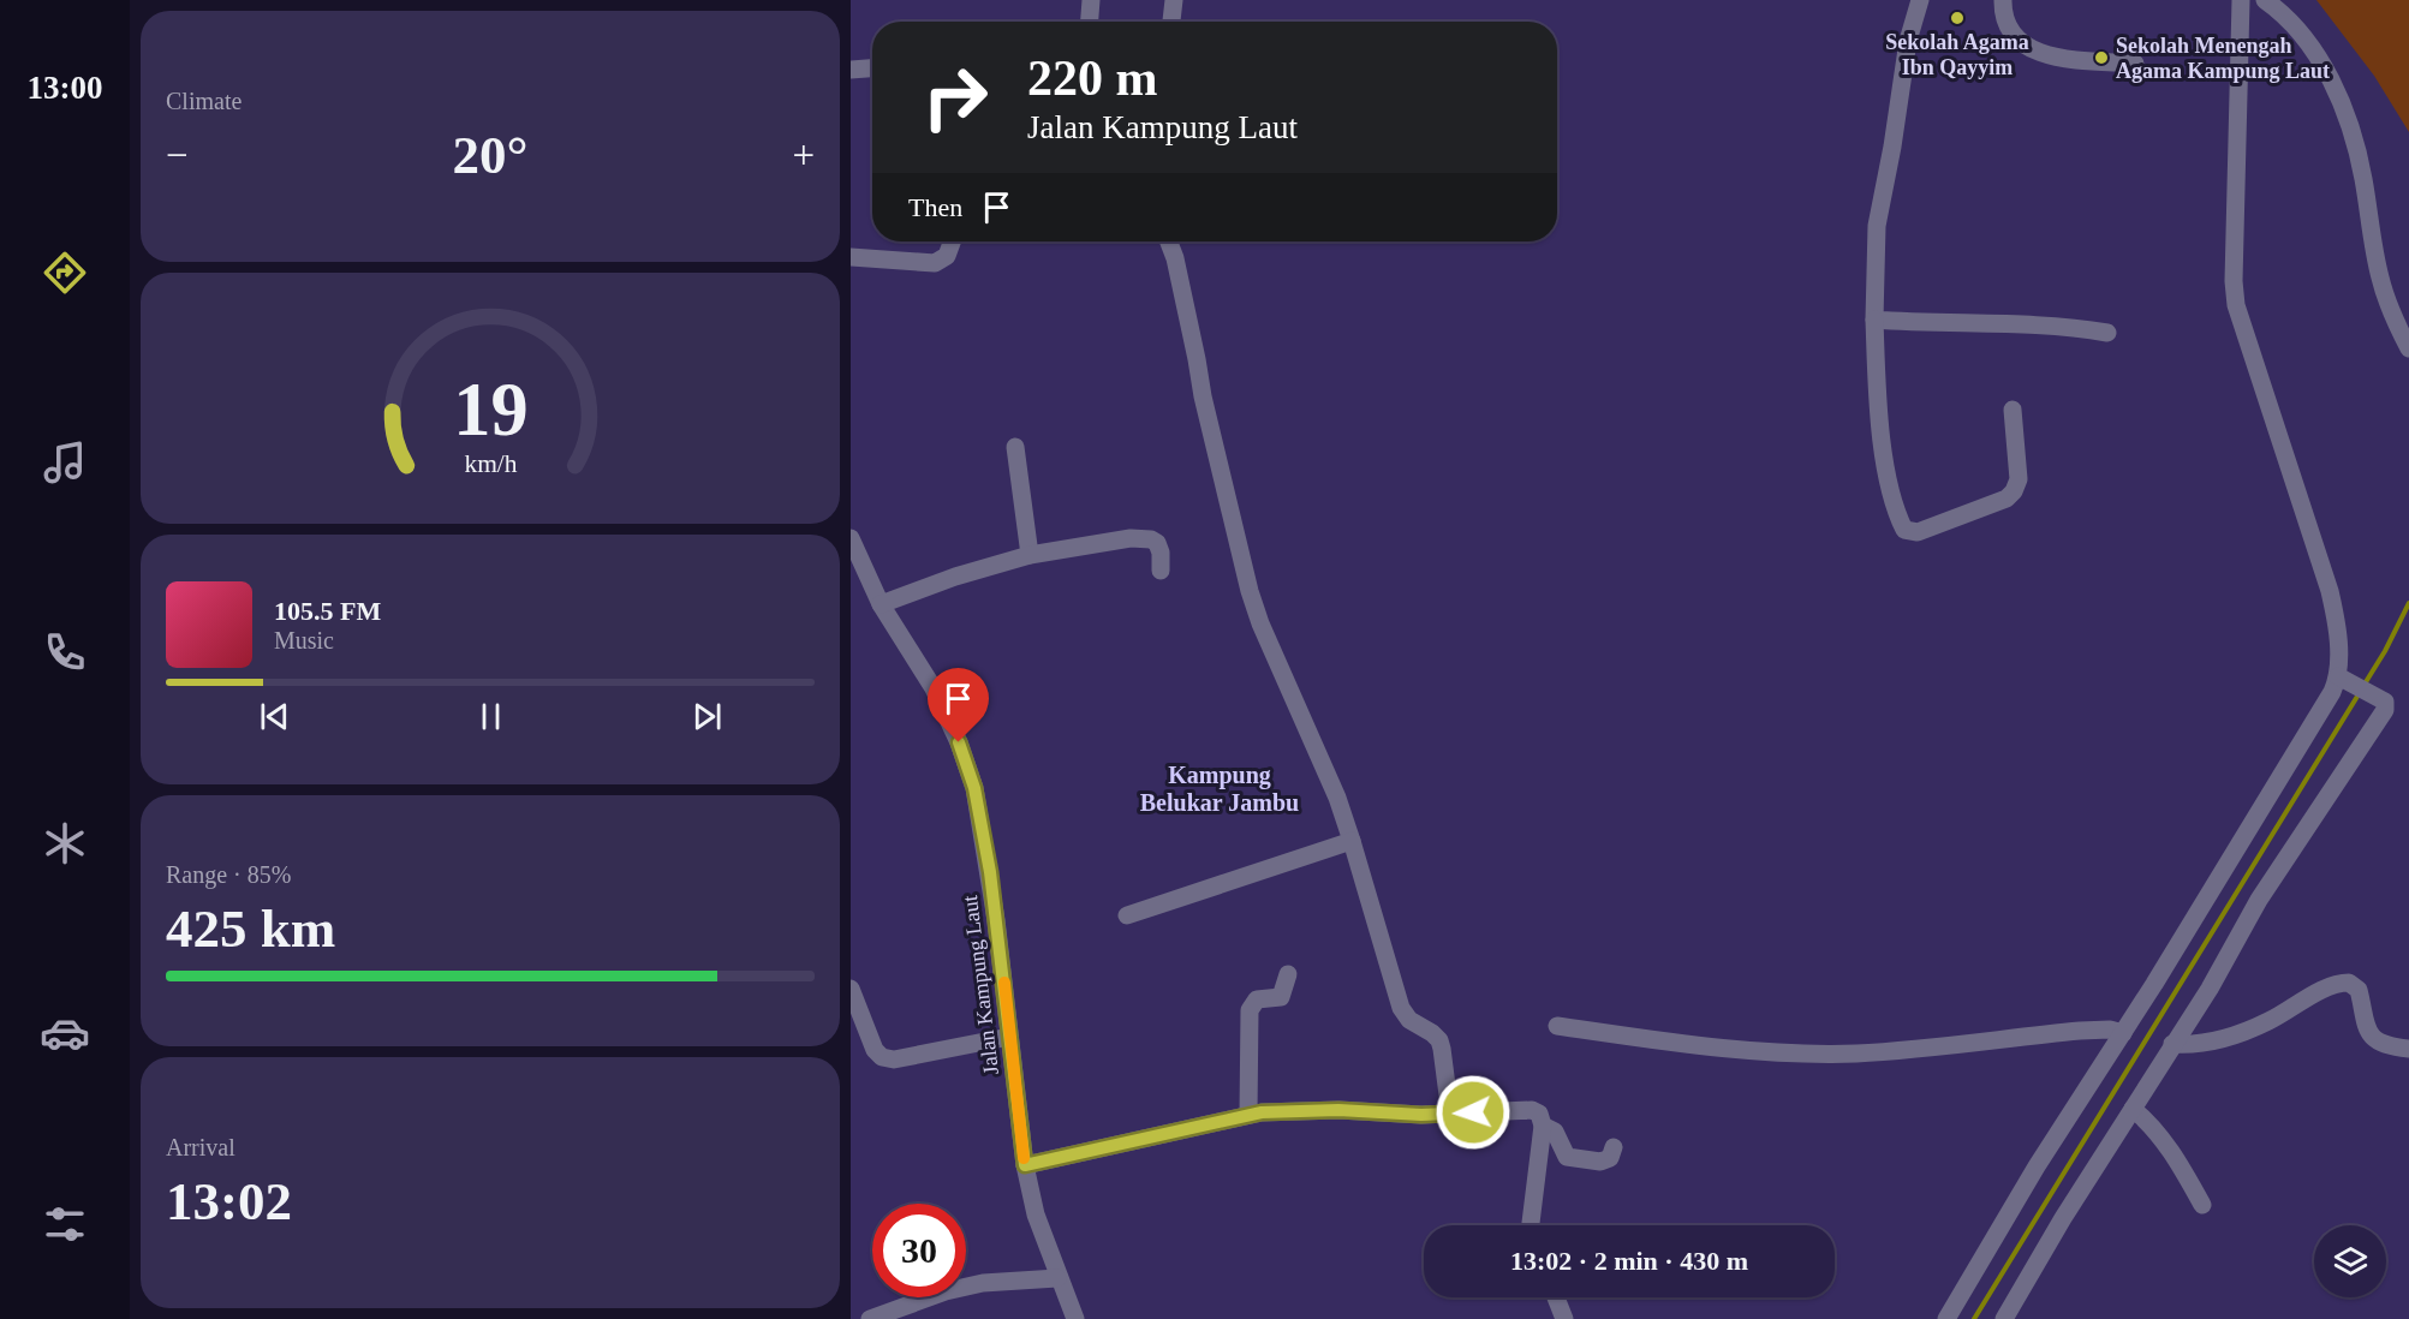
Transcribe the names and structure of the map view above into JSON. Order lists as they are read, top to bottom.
{
  "streets": {
    "street": ["Jalan Kampung Laut"]
  },
  "districts": ["Kampung Belukar Jambu"],
  "places": ["Sekolah Agama Ibn Qayyim", "Sekolah Menengah Agama Kampung Laut"],
  "page": {
    "tabs": "13:00",
    "tile": [
      "Climate",
      ["Range · 85%", "425 km"],
      ["Arrival", "13:02"]
    ],
    "turn": ["220 m", "Jalan Kampung Laut"],
    "heat": ["−", "20°", "+"],
    "then": "Then",
    "song": ["105.5 FM", "Music"],
    "limit": "30",
    "trip": "13:02 · 2 min · 430 m",
    "gauge": ["19", "km/h"]
  }
}
